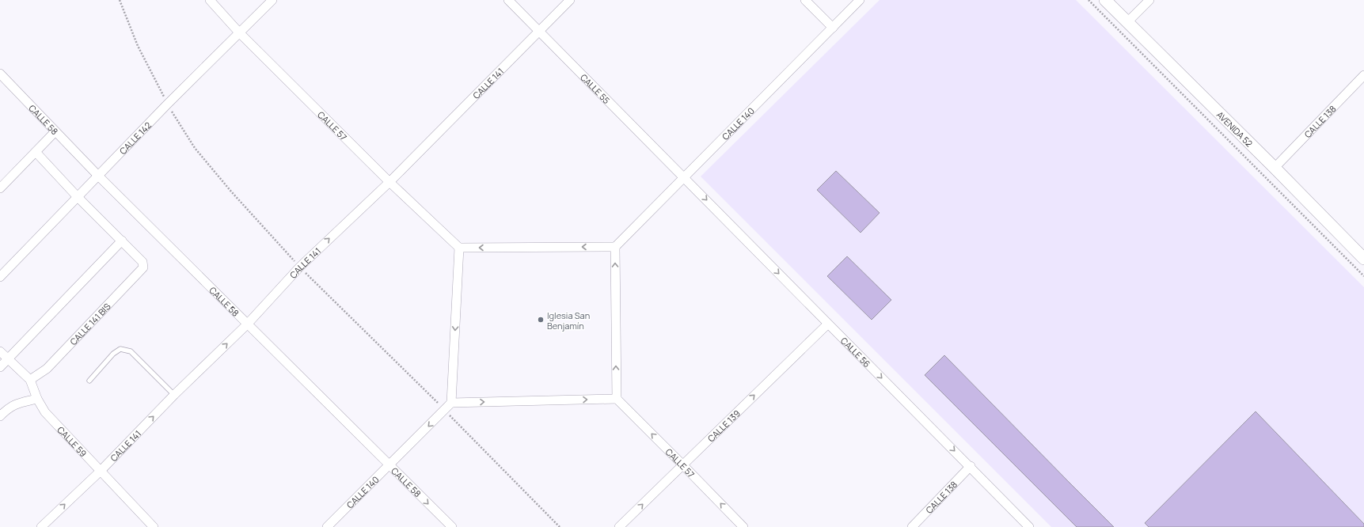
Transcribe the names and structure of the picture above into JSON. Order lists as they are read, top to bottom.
{
  "streets": {
    "main road": ["AVENIDA 52"],
    "street": [
      "CALLE 141",
      "CALLE 55",
      "CALLE 58",
      "CALLE 138",
      "CALLE 140",
      "CALLE 57",
      "CALLE 142",
      "CALLE 141 BIS",
      "CALLE 56",
      "CALLE 139",
      "CALLE 59"
    ]
  },
  "crossings": [
    ["CALLE 141", "CALLE 55"],
    ["CALLE 141", "CALLE 58"],
    ["CALLE 141", "CALLE 57"],
    ["CALLE 141", "CALLE 59"],
    ["CALLE 55", "CALLE 140"],
    ["CALLE 55", "CALLE 56"],
    ["CALLE 58", "CALLE 140"],
    ["CALLE 58", "CALLE 142"],
    ["CALLE 138", "AVENIDA 52"],
    ["CALLE 138", "CALLE 56"],
    ["CALLE 140", "CALLE 56"],
    ["CALLE 57", "CALLE 142"],
    ["CALLE 57", "CALLE 139"],
    ["CALLE 141 BIS", "CALLE 59"],
    ["CALLE 56", "CALLE 139"]
  ],
  "one_way": ["CALLE 141", "CALLE 56", "CALLE 139"],
  "places": ["Iglesia San Benjamín"]
}
